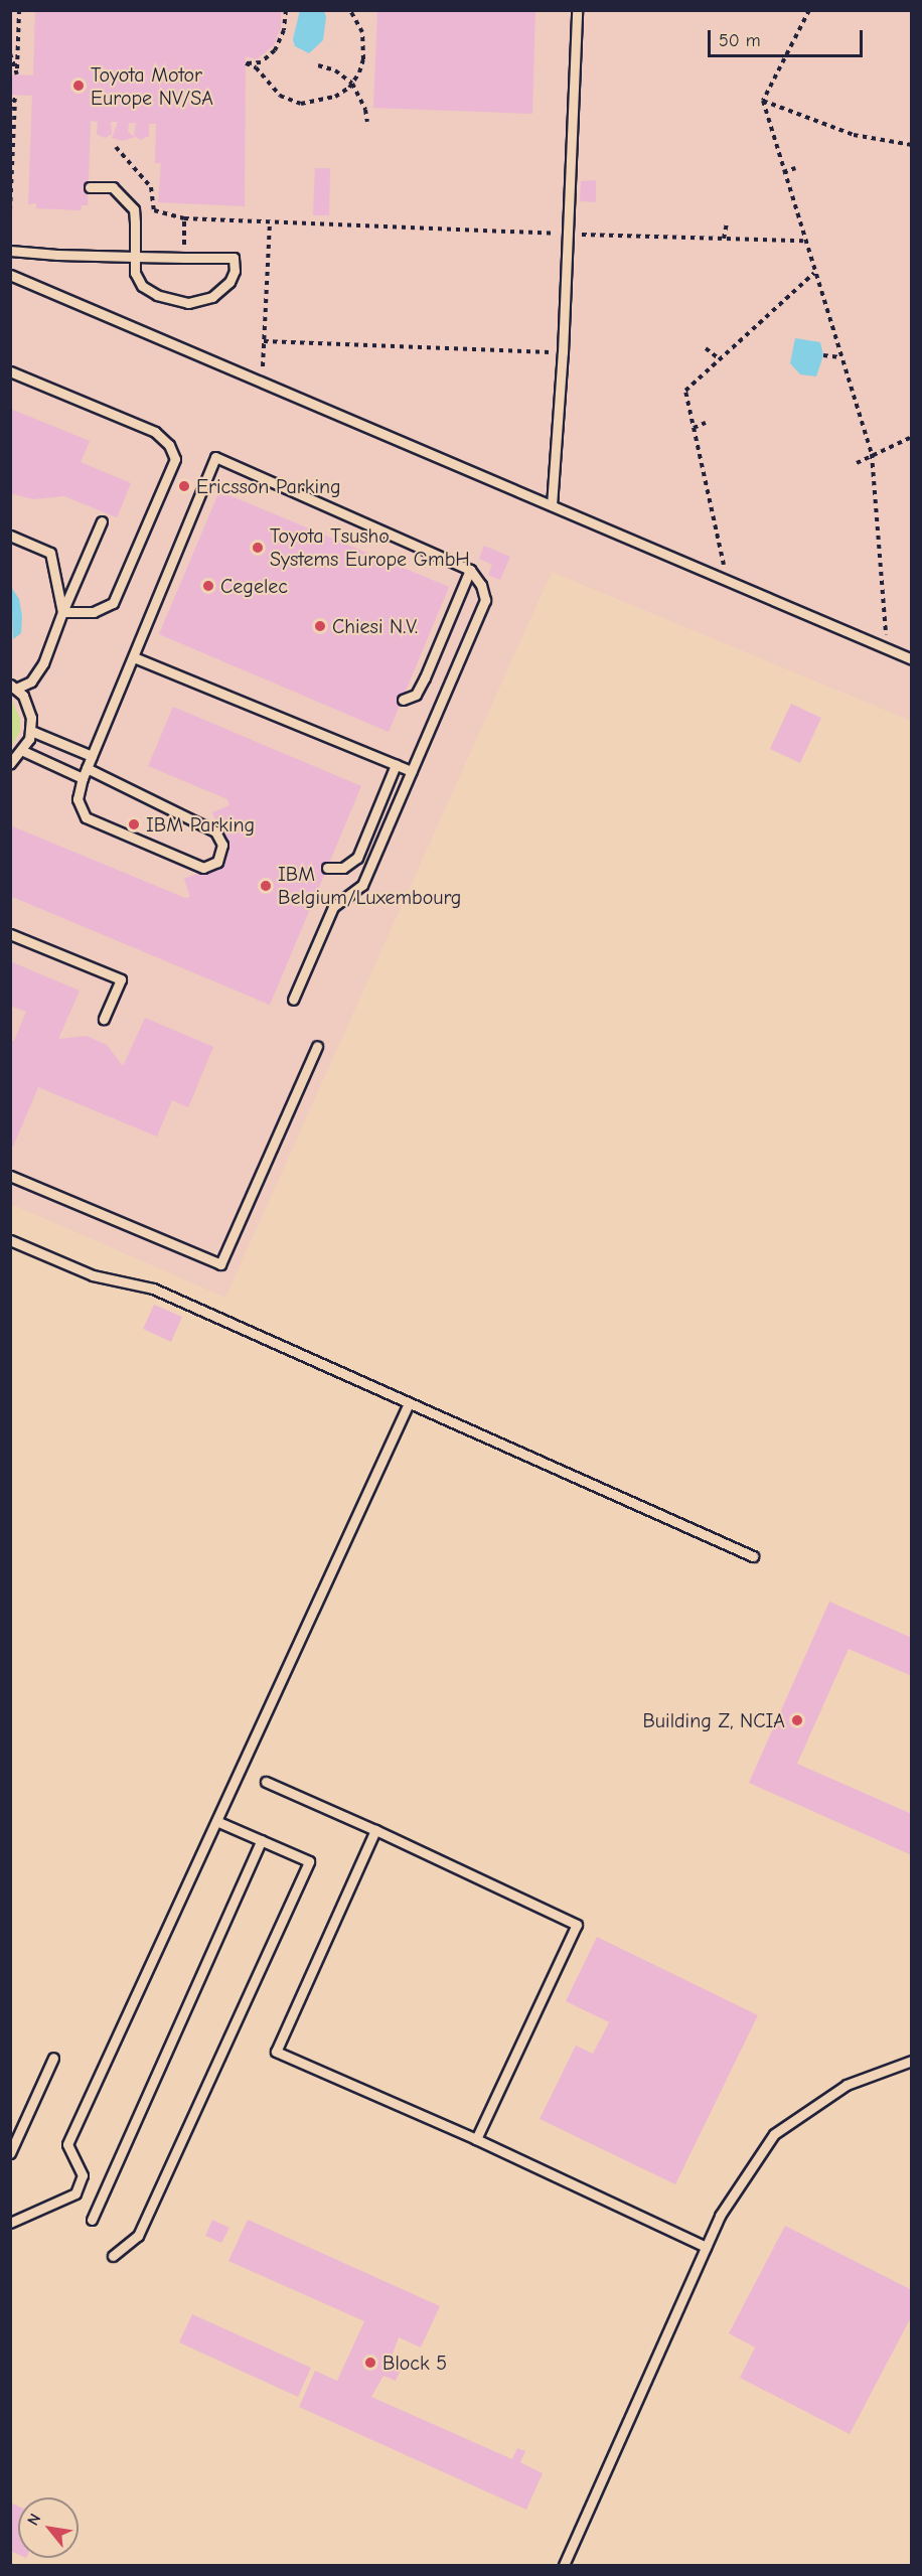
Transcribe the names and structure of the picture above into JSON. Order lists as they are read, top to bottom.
{
  "places": [
    "Toyota Motor Europe NV/SA",
    "Ericsson Parking",
    "Toyota Tsusho Systems Europe GmbH",
    "Cegelec",
    "Chiesi N.V.",
    "IBM Parking",
    "IBM Belgium/Luxembourg",
    "Building Z, NCIA",
    "Block 5"
  ],
  "scale_bar": "50 m",
  "north": "top left"
}
